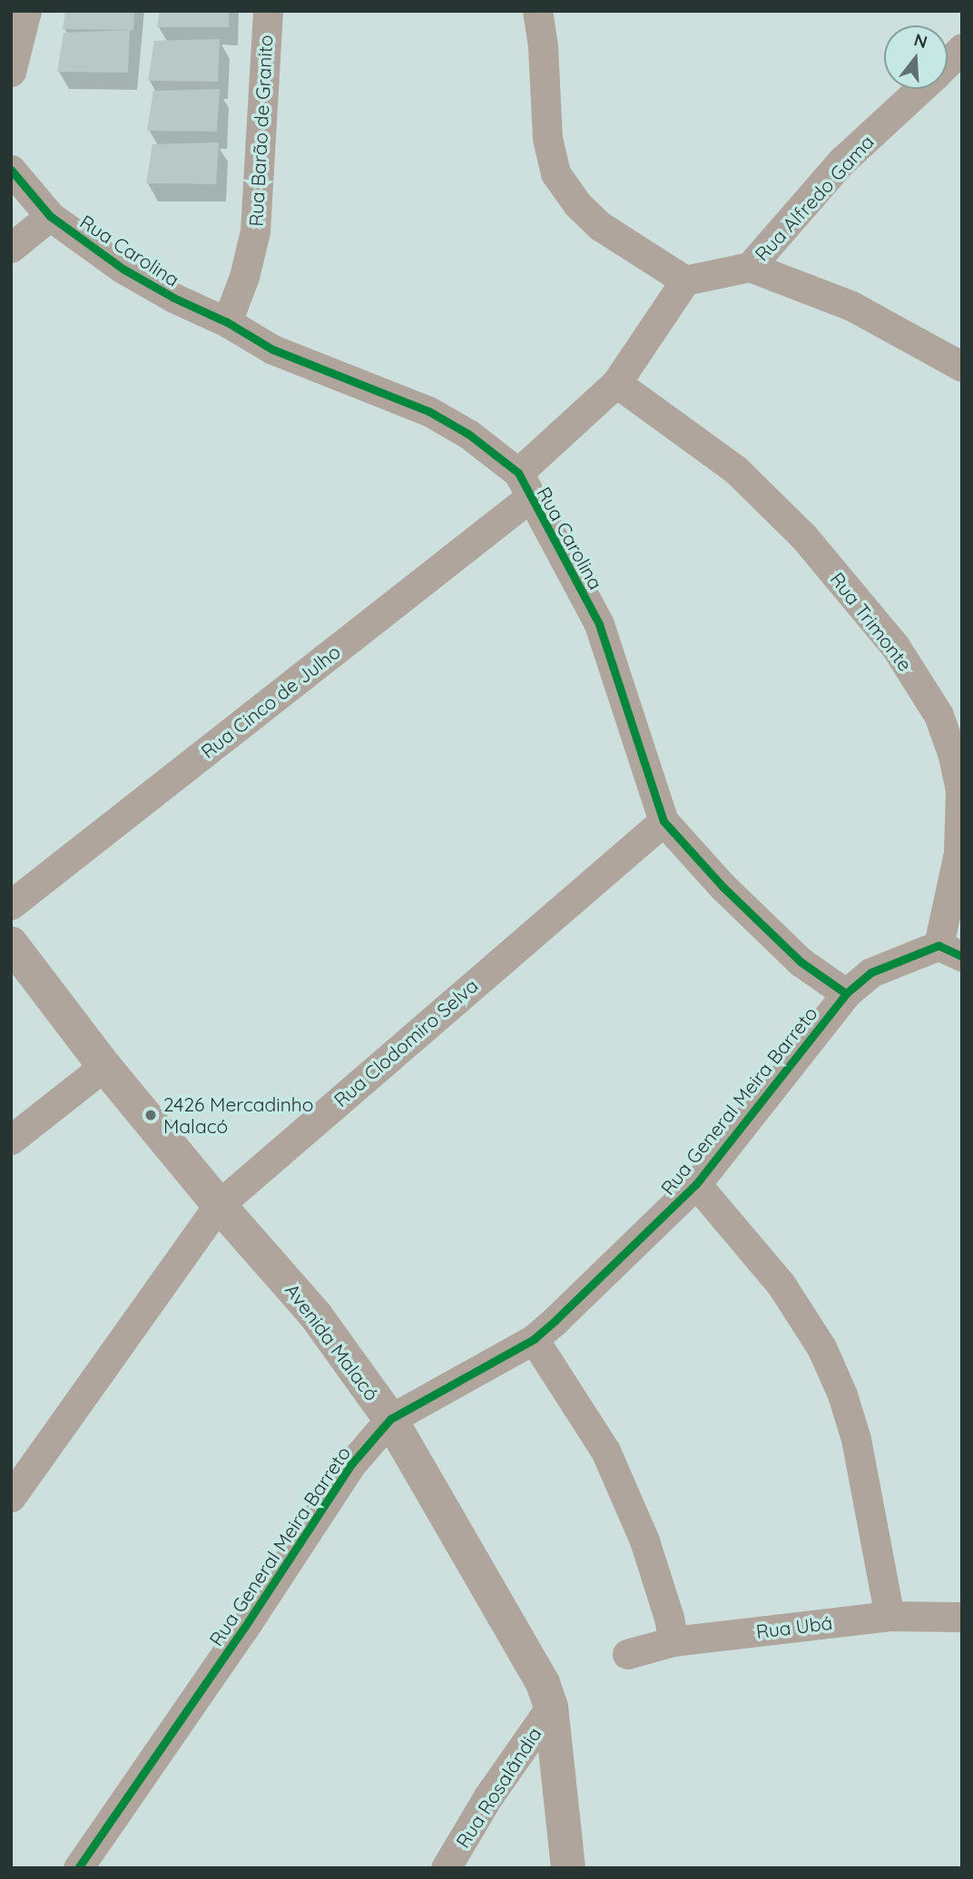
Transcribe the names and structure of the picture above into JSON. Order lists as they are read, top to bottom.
{
  "streets": {
    "street": [
      "Rua Barão de Granito",
      "Rua Alfredo Gama",
      "Rua Carolina",
      "Rua Trimonte",
      "Rua Cinco de Julho",
      "Rua Clodomiro Selva",
      "Rua General Meira Barreto",
      "Avenida Malacó",
      "Rua Ubá",
      "Rua Rosalândia"
    ]
  },
  "crossings": [
    ["Rua Barão de Granito", "Rua Carolina"],
    ["Rua Carolina", "Rua Cinco de Julho"],
    ["Rua Carolina", "Rua Clodomiro Selva"],
    ["Rua Carolina", "Rua General Meira Barreto"],
    ["Rua Trimonte", "Rua Cinco de Julho"],
    ["Rua Clodomiro Selva", "Avenida Malacó"],
    ["Rua General Meira Barreto", "Avenida Malacó"],
    ["Avenida Malacó", "Rua Rosalândia"]
  ],
  "places": ["2426 Mercadinho Malacó"],
  "north": "top"
}
